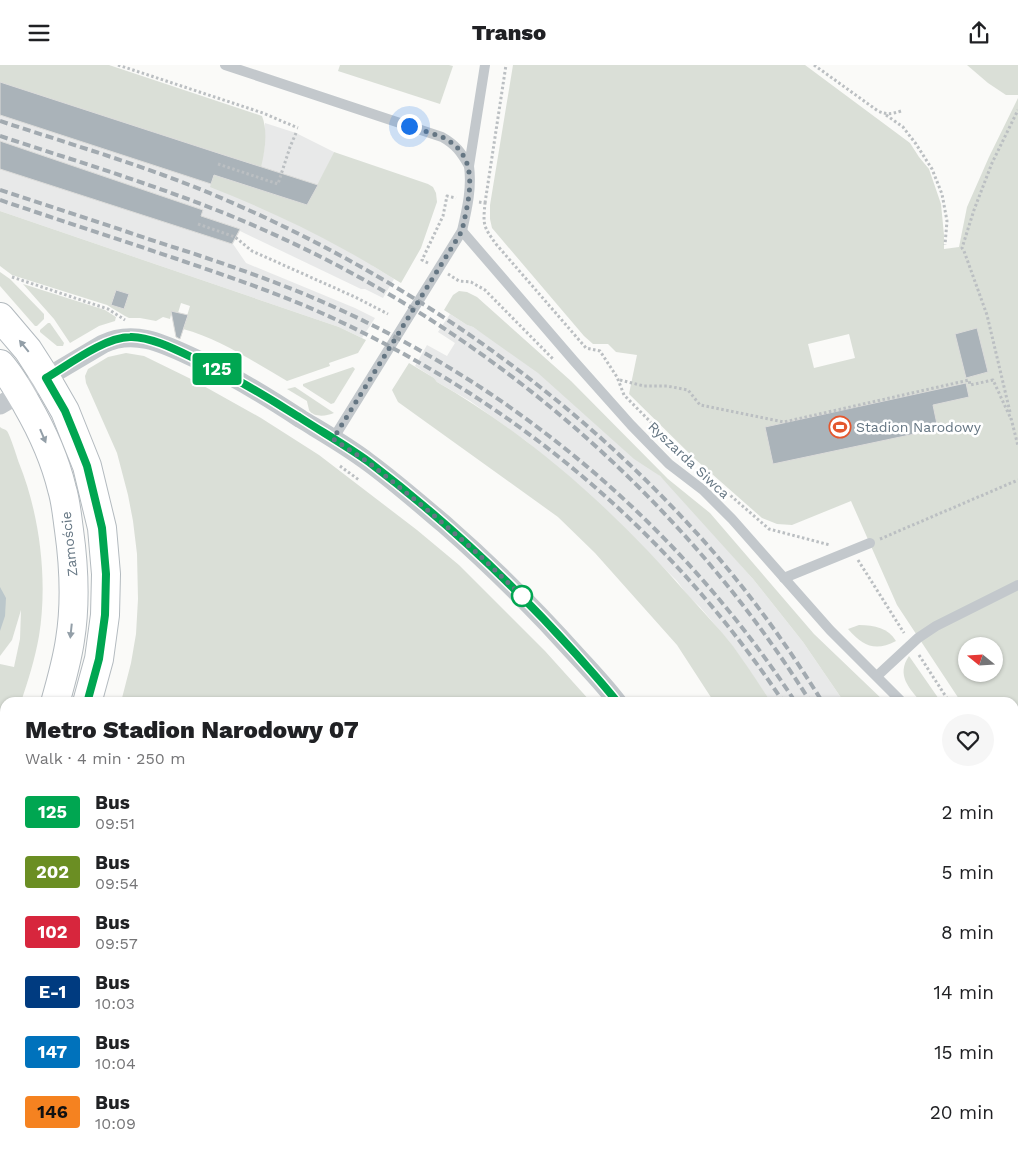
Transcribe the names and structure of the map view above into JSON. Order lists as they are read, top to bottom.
{
  "streets": {
    "street": ["Zamoście"],
    "lane": ["Ryszarda Siwca"]
  },
  "places": {
    "sports": ["Stadion Narodowy"]
  },
  "lines": ["bus line 125"],
  "north": "left",
  "page": {
    "header": "Transo",
    "on_map": "125",
    "heading": ["Metro Stadion Narodowy 07", "Walk · 4 min · 250 m"],
    "list": [
      {
        "mark": "125",
        "name": "Bus",
        "note": "09:51",
        "value": "2 min"
      },
      {
        "mark": "202",
        "name": "Bus",
        "note": "09:54",
        "value": "5 min"
      },
      {
        "mark": "102",
        "name": "Bus",
        "note": "09:57",
        "value": "8 min"
      },
      {
        "mark": "E-1",
        "name": "Bus",
        "note": "10:03",
        "value": "14 min"
      },
      {
        "mark": "147",
        "name": "Bus",
        "note": "10:04",
        "value": "15 min"
      },
      {
        "mark": "146",
        "name": "Bus",
        "note": "10:09",
        "value": "20 min"
      }
    ]
  }
}
